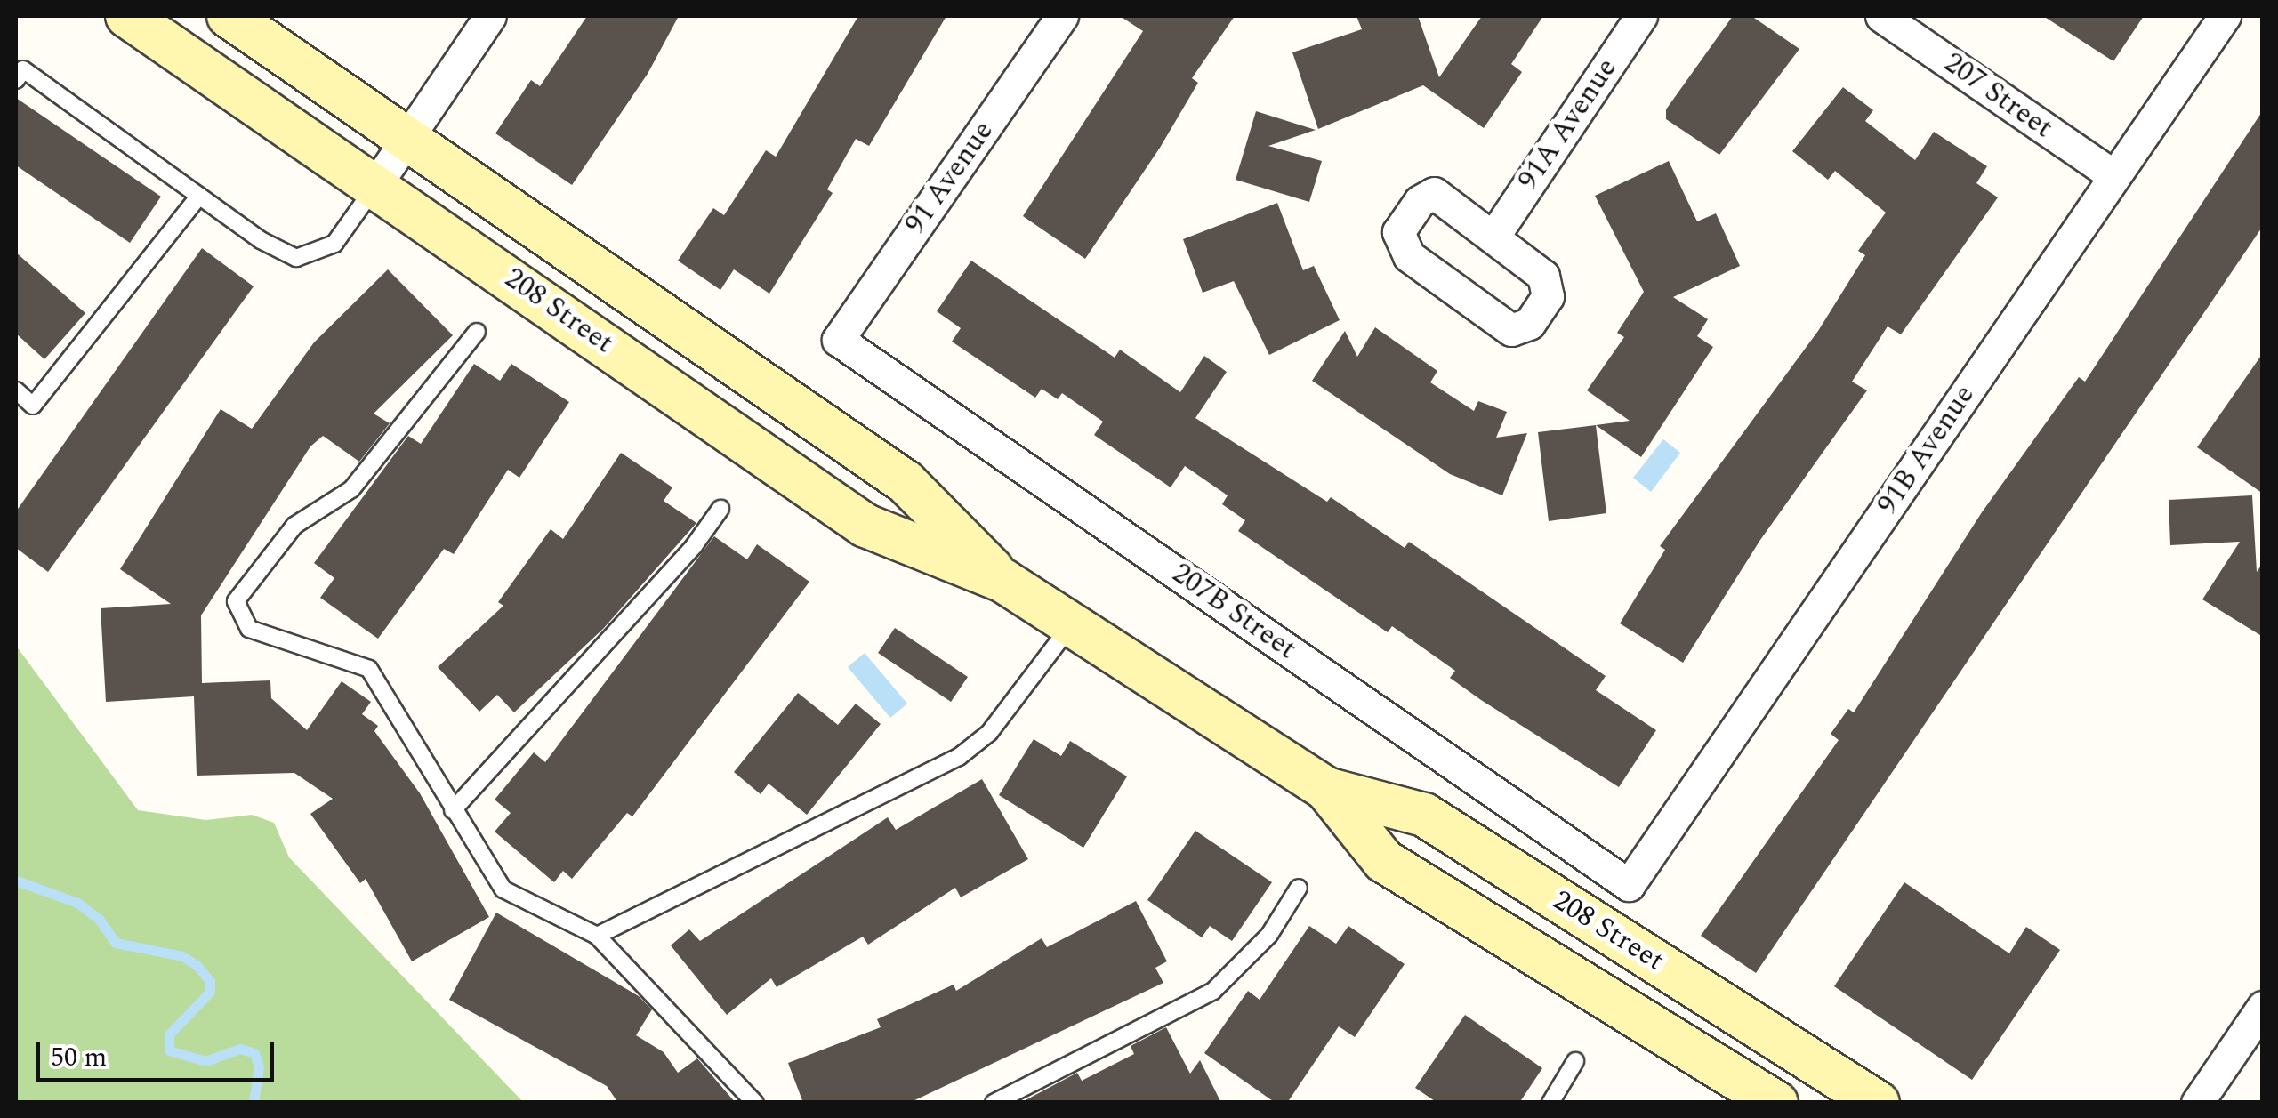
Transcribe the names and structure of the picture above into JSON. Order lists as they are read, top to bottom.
{
  "streets": {
    "main road": ["208 Street"],
    "street": [
      "207 Street",
      "91A Avenue",
      "91 Avenue",
      "91B Avenue",
      "207B Street"
    ]
  },
  "crossings": [
    ["207 Street", "91B Avenue"],
    ["91 Avenue", "207B Street"],
    ["91B Avenue", "207B Street"]
  ],
  "scale_bar": "50 m"
}
